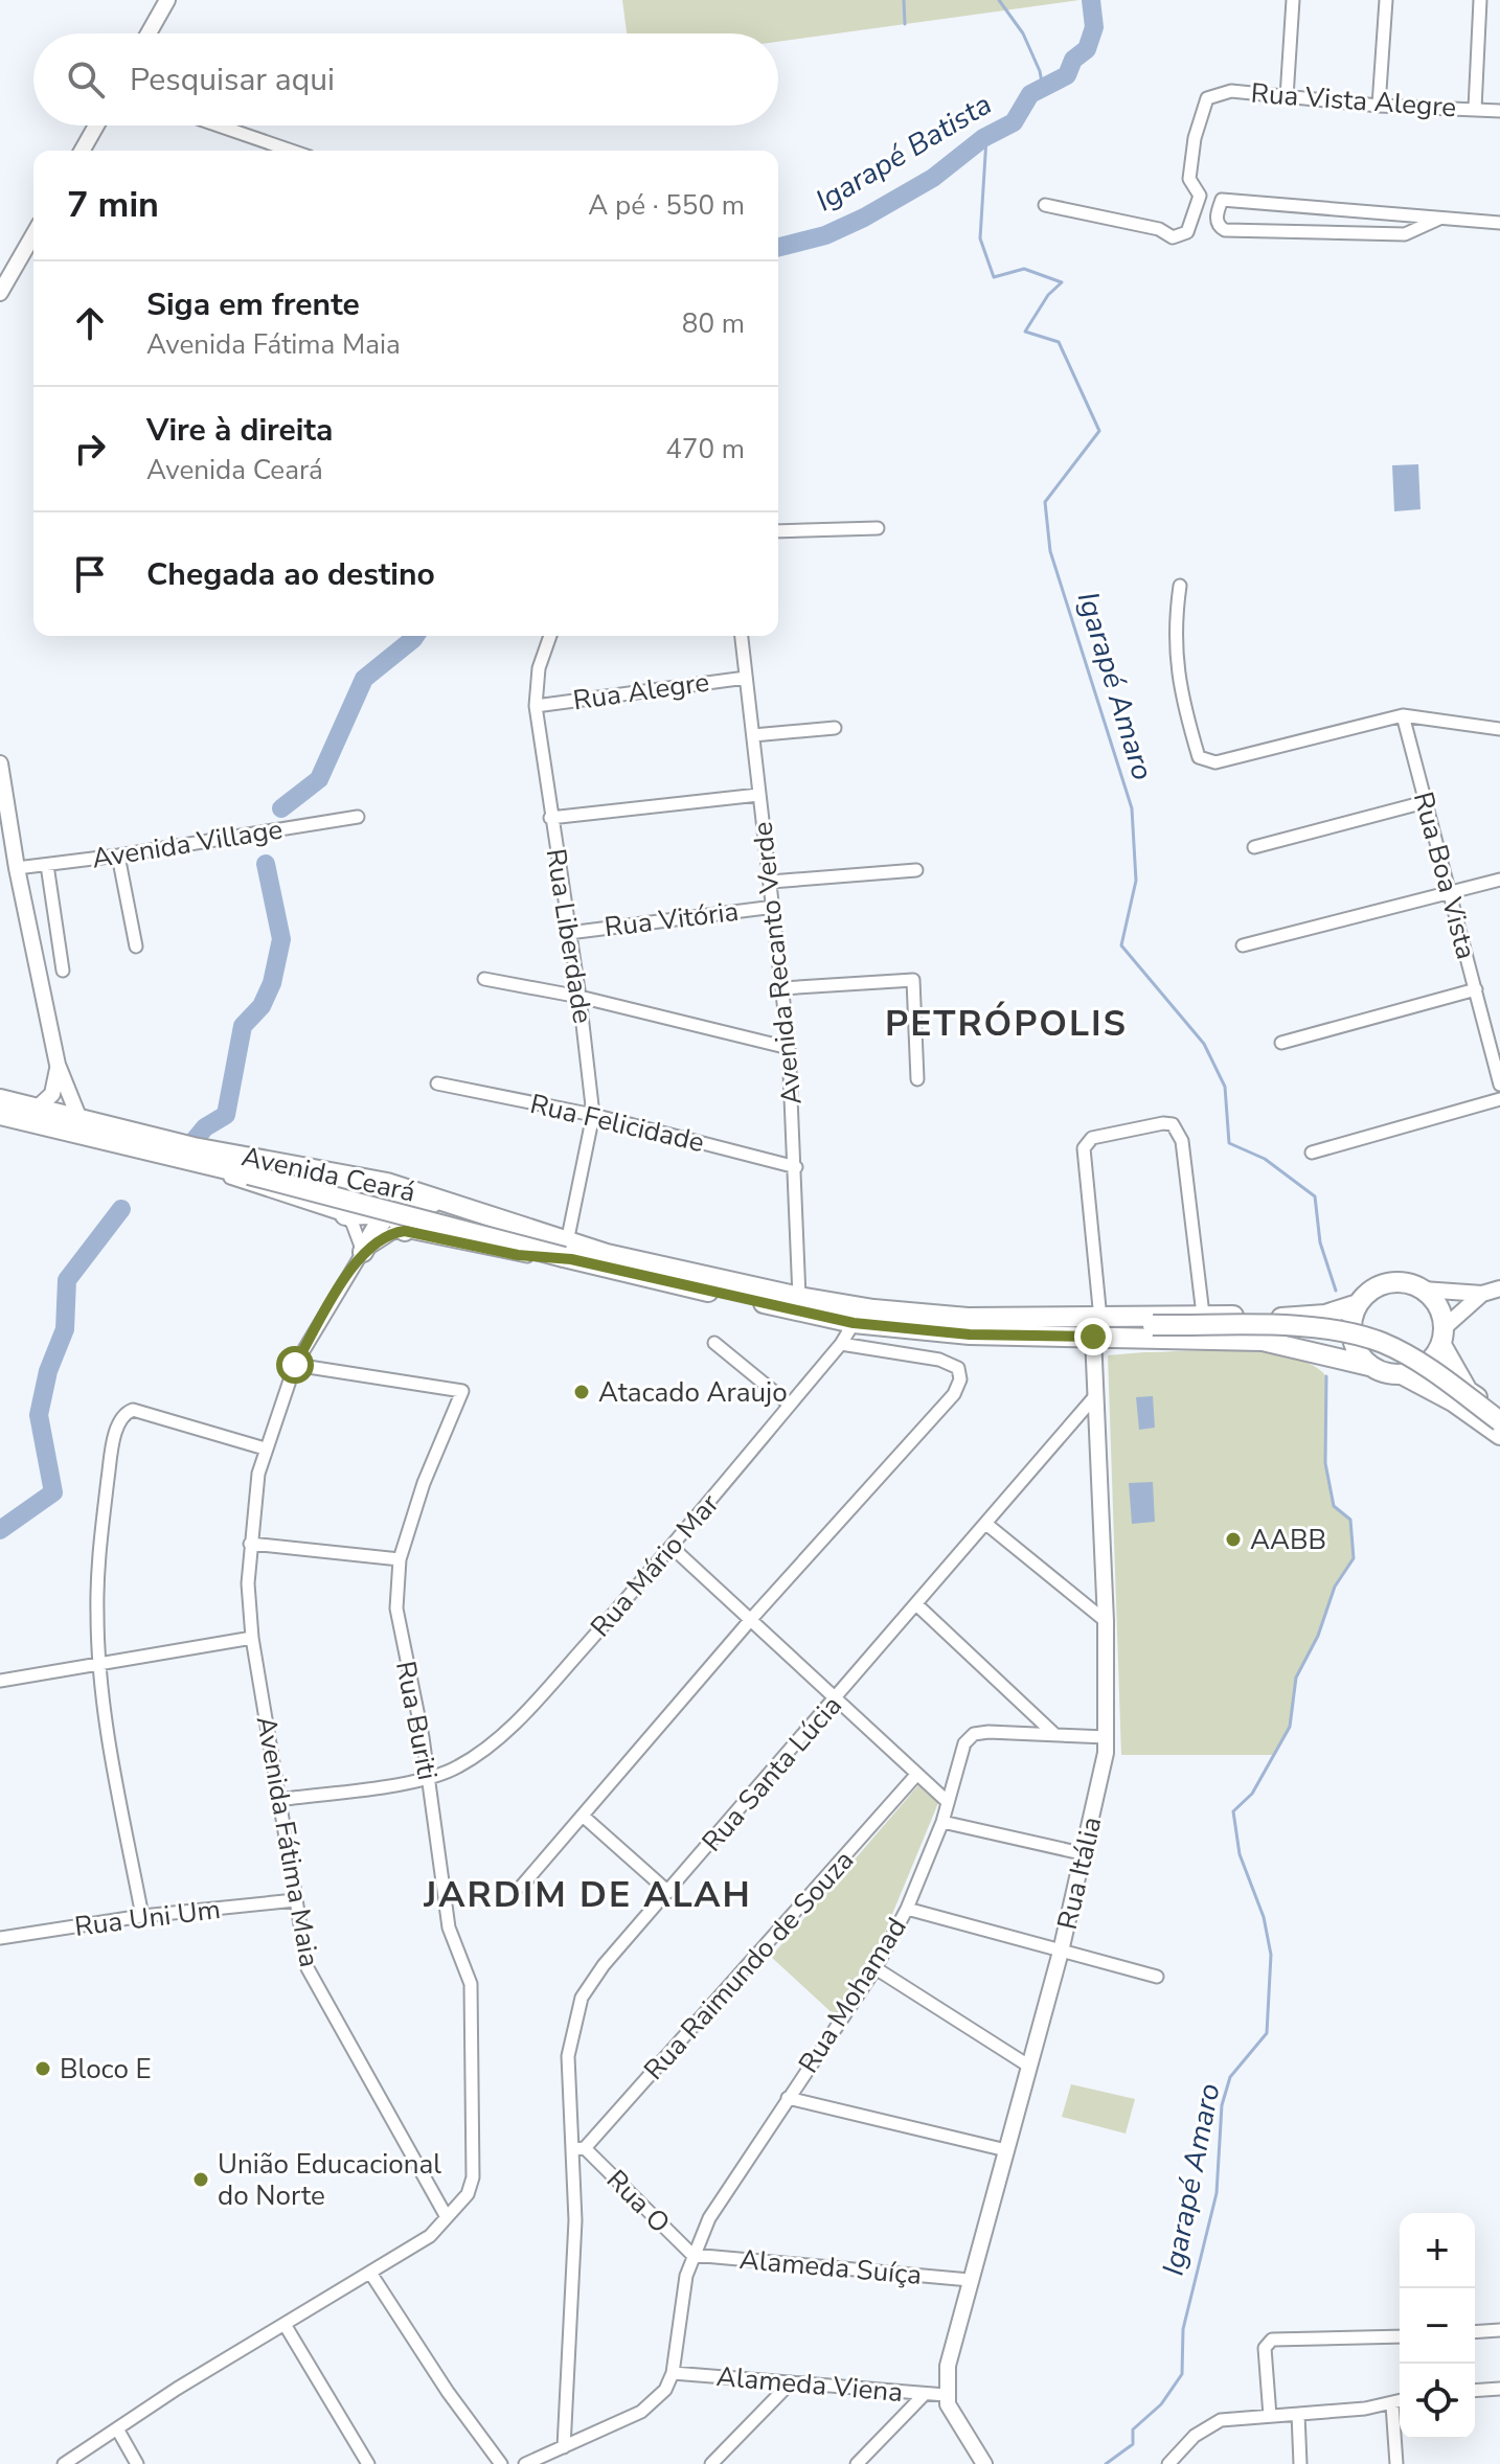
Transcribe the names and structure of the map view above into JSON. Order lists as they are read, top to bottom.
{
  "streets": {
    "main road": ["Avenida Ceará"],
    "street": [
      "Rua Vista Alegre",
      "Rua Alegre",
      "Avenida Village",
      "Rua Boa Vista",
      "Rua Vitória",
      "Rua Liberdade",
      "Avenida Recanto Verde",
      "Rua Felicidade",
      "Rua Mário Mar",
      "Rua Buriti",
      "Rua Santa Lúcia",
      "Avenida Fátima Maia",
      "Rua Itália",
      "Rua Uni Um",
      "Rua Raimundo de Souza",
      "Rua Mohamad",
      "Rua O",
      "Alameda Suíça",
      "Alameda Viena"
    ]
  },
  "crossings": [
    ["Rua Alegre", "Rua Liberdade"],
    ["Rua Alegre", "Avenida Recanto Verde"],
    ["Rua Vitória", "Rua Liberdade"],
    ["Rua Vitória", "Avenida Recanto Verde"],
    ["Rua Liberdade", "Rua Felicidade"],
    ["Rua Liberdade", "Avenida Ceará"],
    ["Avenida Recanto Verde", "Rua Felicidade"],
    ["Avenida Recanto Verde", "Avenida Ceará"],
    ["Avenida Ceará", "Rua Mário Mar"],
    ["Avenida Ceará", "Avenida Fátima Maia"],
    ["Avenida Ceará", "Rua Itália"],
    ["Rua Mário Mar", "Rua Buriti"],
    ["Rua Mário Mar", "Avenida Fátima Maia"],
    ["Rua Buriti", "Avenida Fátima Maia"],
    ["Rua Santa Lúcia", "Rua Itália"],
    ["Rua Santa Lúcia", "Rua Raimundo de Souza"],
    ["Rua Santa Lúcia", "Rua O"],
    ["Avenida Fátima Maia", "Rua Uni Um"],
    ["Rua Itália", "Rua Mohamad"],
    ["Rua Itália", "Alameda Suíça"],
    ["Rua Itália", "Alameda Viena"],
    ["Rua Raimundo de Souza", "Rua O"],
    ["Rua Mohamad", "Rua O"],
    ["Rua Mohamad", "Alameda Suíça"],
    ["Rua Mohamad", "Alameda Viena"],
    ["Rua O", "Alameda Suíça"]
  ],
  "districts": ["PETRÓPOLIS", "JARDIM DE ALAH"],
  "water": ["Igarapé Batista", "Igarapé Amaro"],
  "places": [
    "Atacado Araujo",
    "AABB",
    "Bloco E",
    "União Educacional do Norte"
  ],
  "page": {
    "search": "Pesquisar aqui",
    "heading": ["7 min", "A pé · 550 m"],
    "list": [
      ["Siga em frente", "Avenida Fátima Maia", "80 m"],
      ["Vire à direita", "Avenida Ceará", "470 m"],
      "Chegada ao destino"
    ],
    "map_buttons": ["+", "−"]
  }
}
